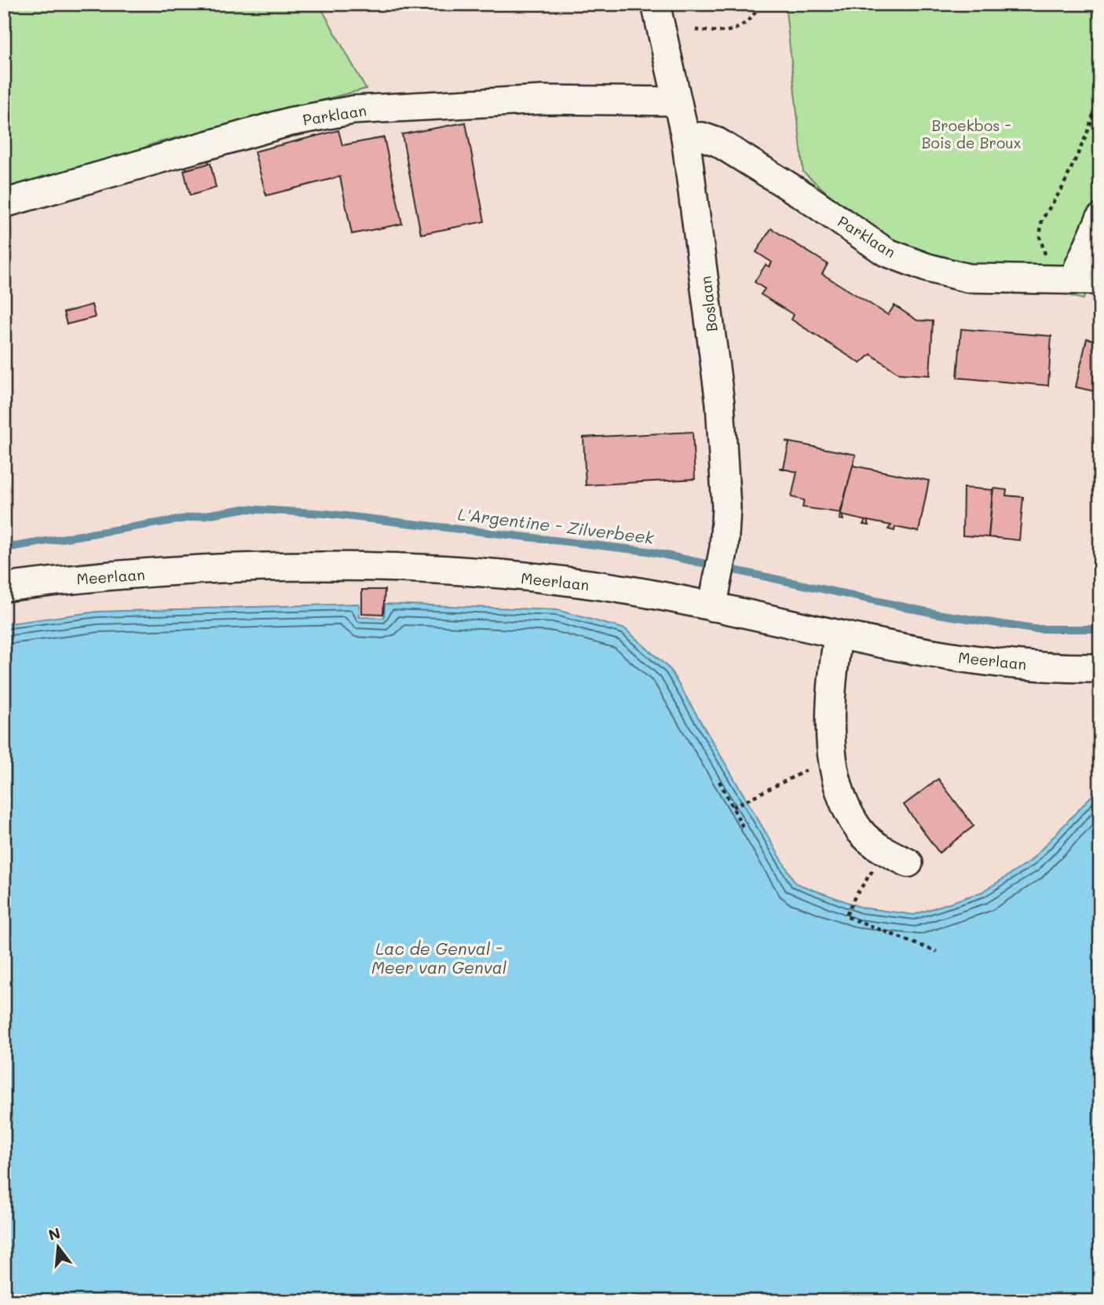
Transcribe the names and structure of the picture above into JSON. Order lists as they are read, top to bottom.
{
  "streets": {
    "street": ["Parklaan", "Boslaan", "Meerlaan"]
  },
  "crossings": [
    ["Parklaan", "Boslaan"],
    ["Boslaan", "Meerlaan"]
  ],
  "water": ["L'Argentine - Zilverbeek", "Lac de Genval - Meer van Genval"],
  "parks": ["Broekbos - Bois de Broux"],
  "north": "top"
}
